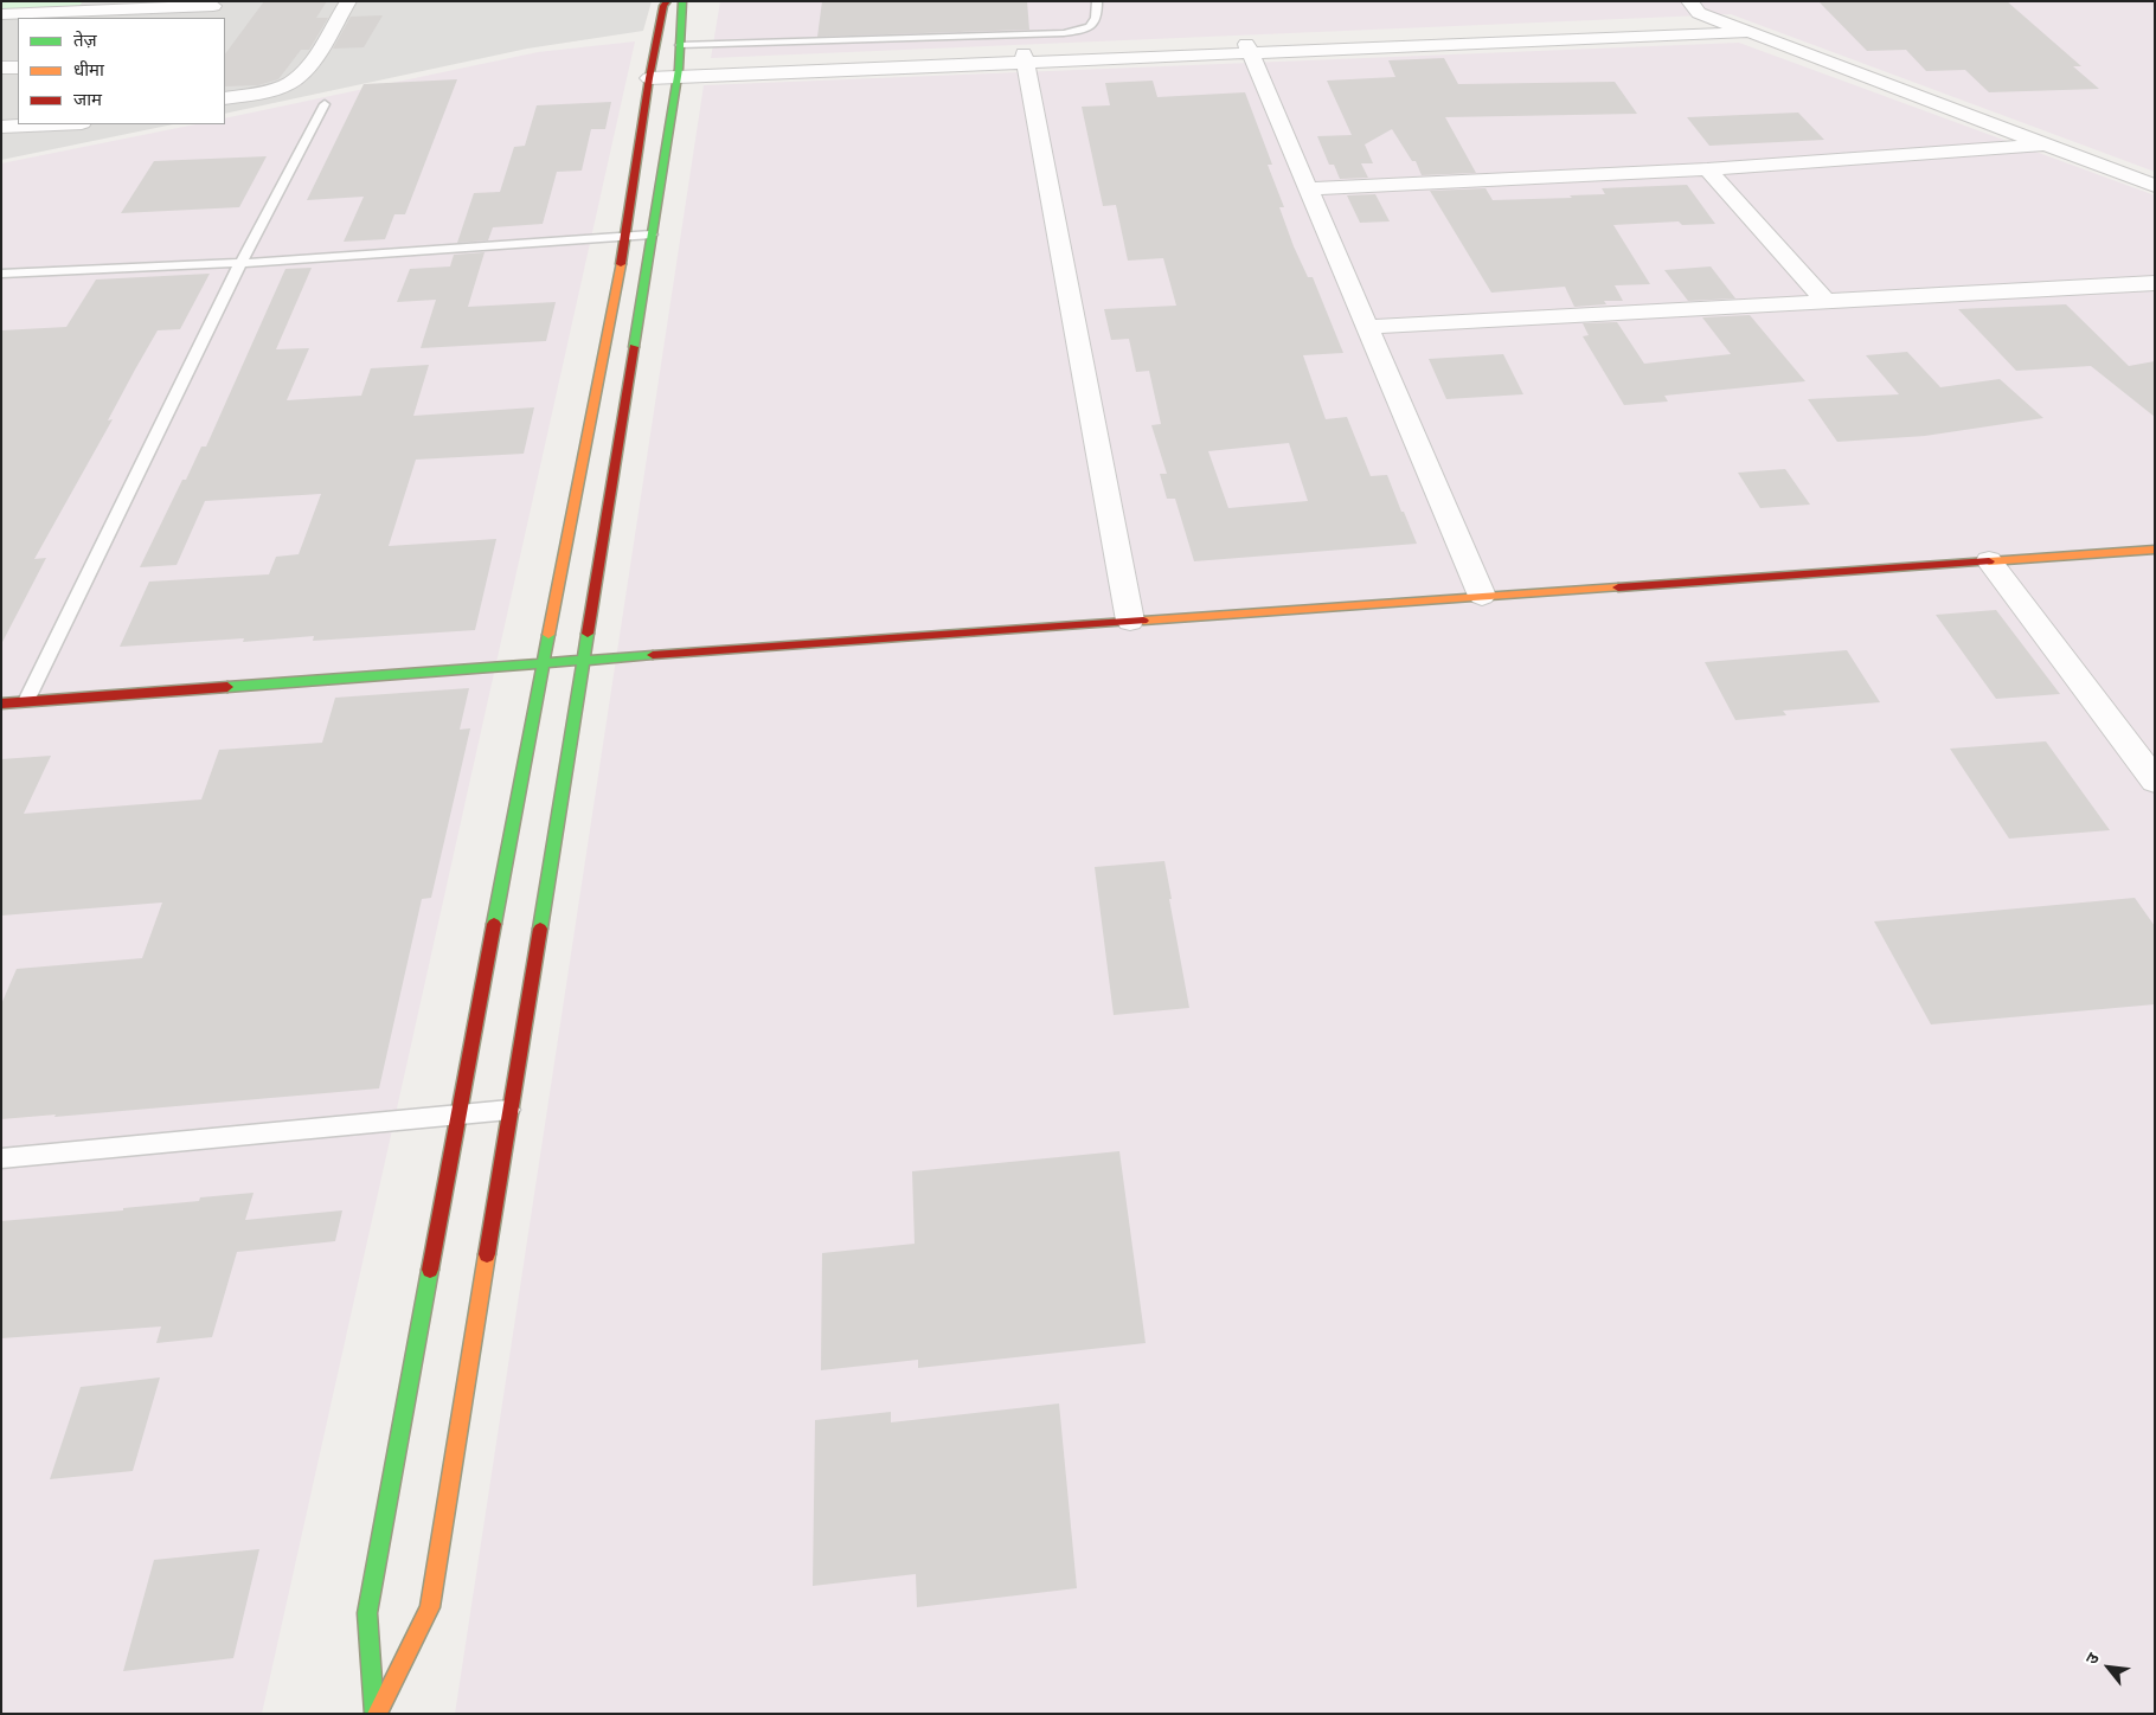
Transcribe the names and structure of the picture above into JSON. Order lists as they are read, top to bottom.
{
  "legend": ["तेज़", "धीमा", "जाम"],
  "north": "top left"
}
